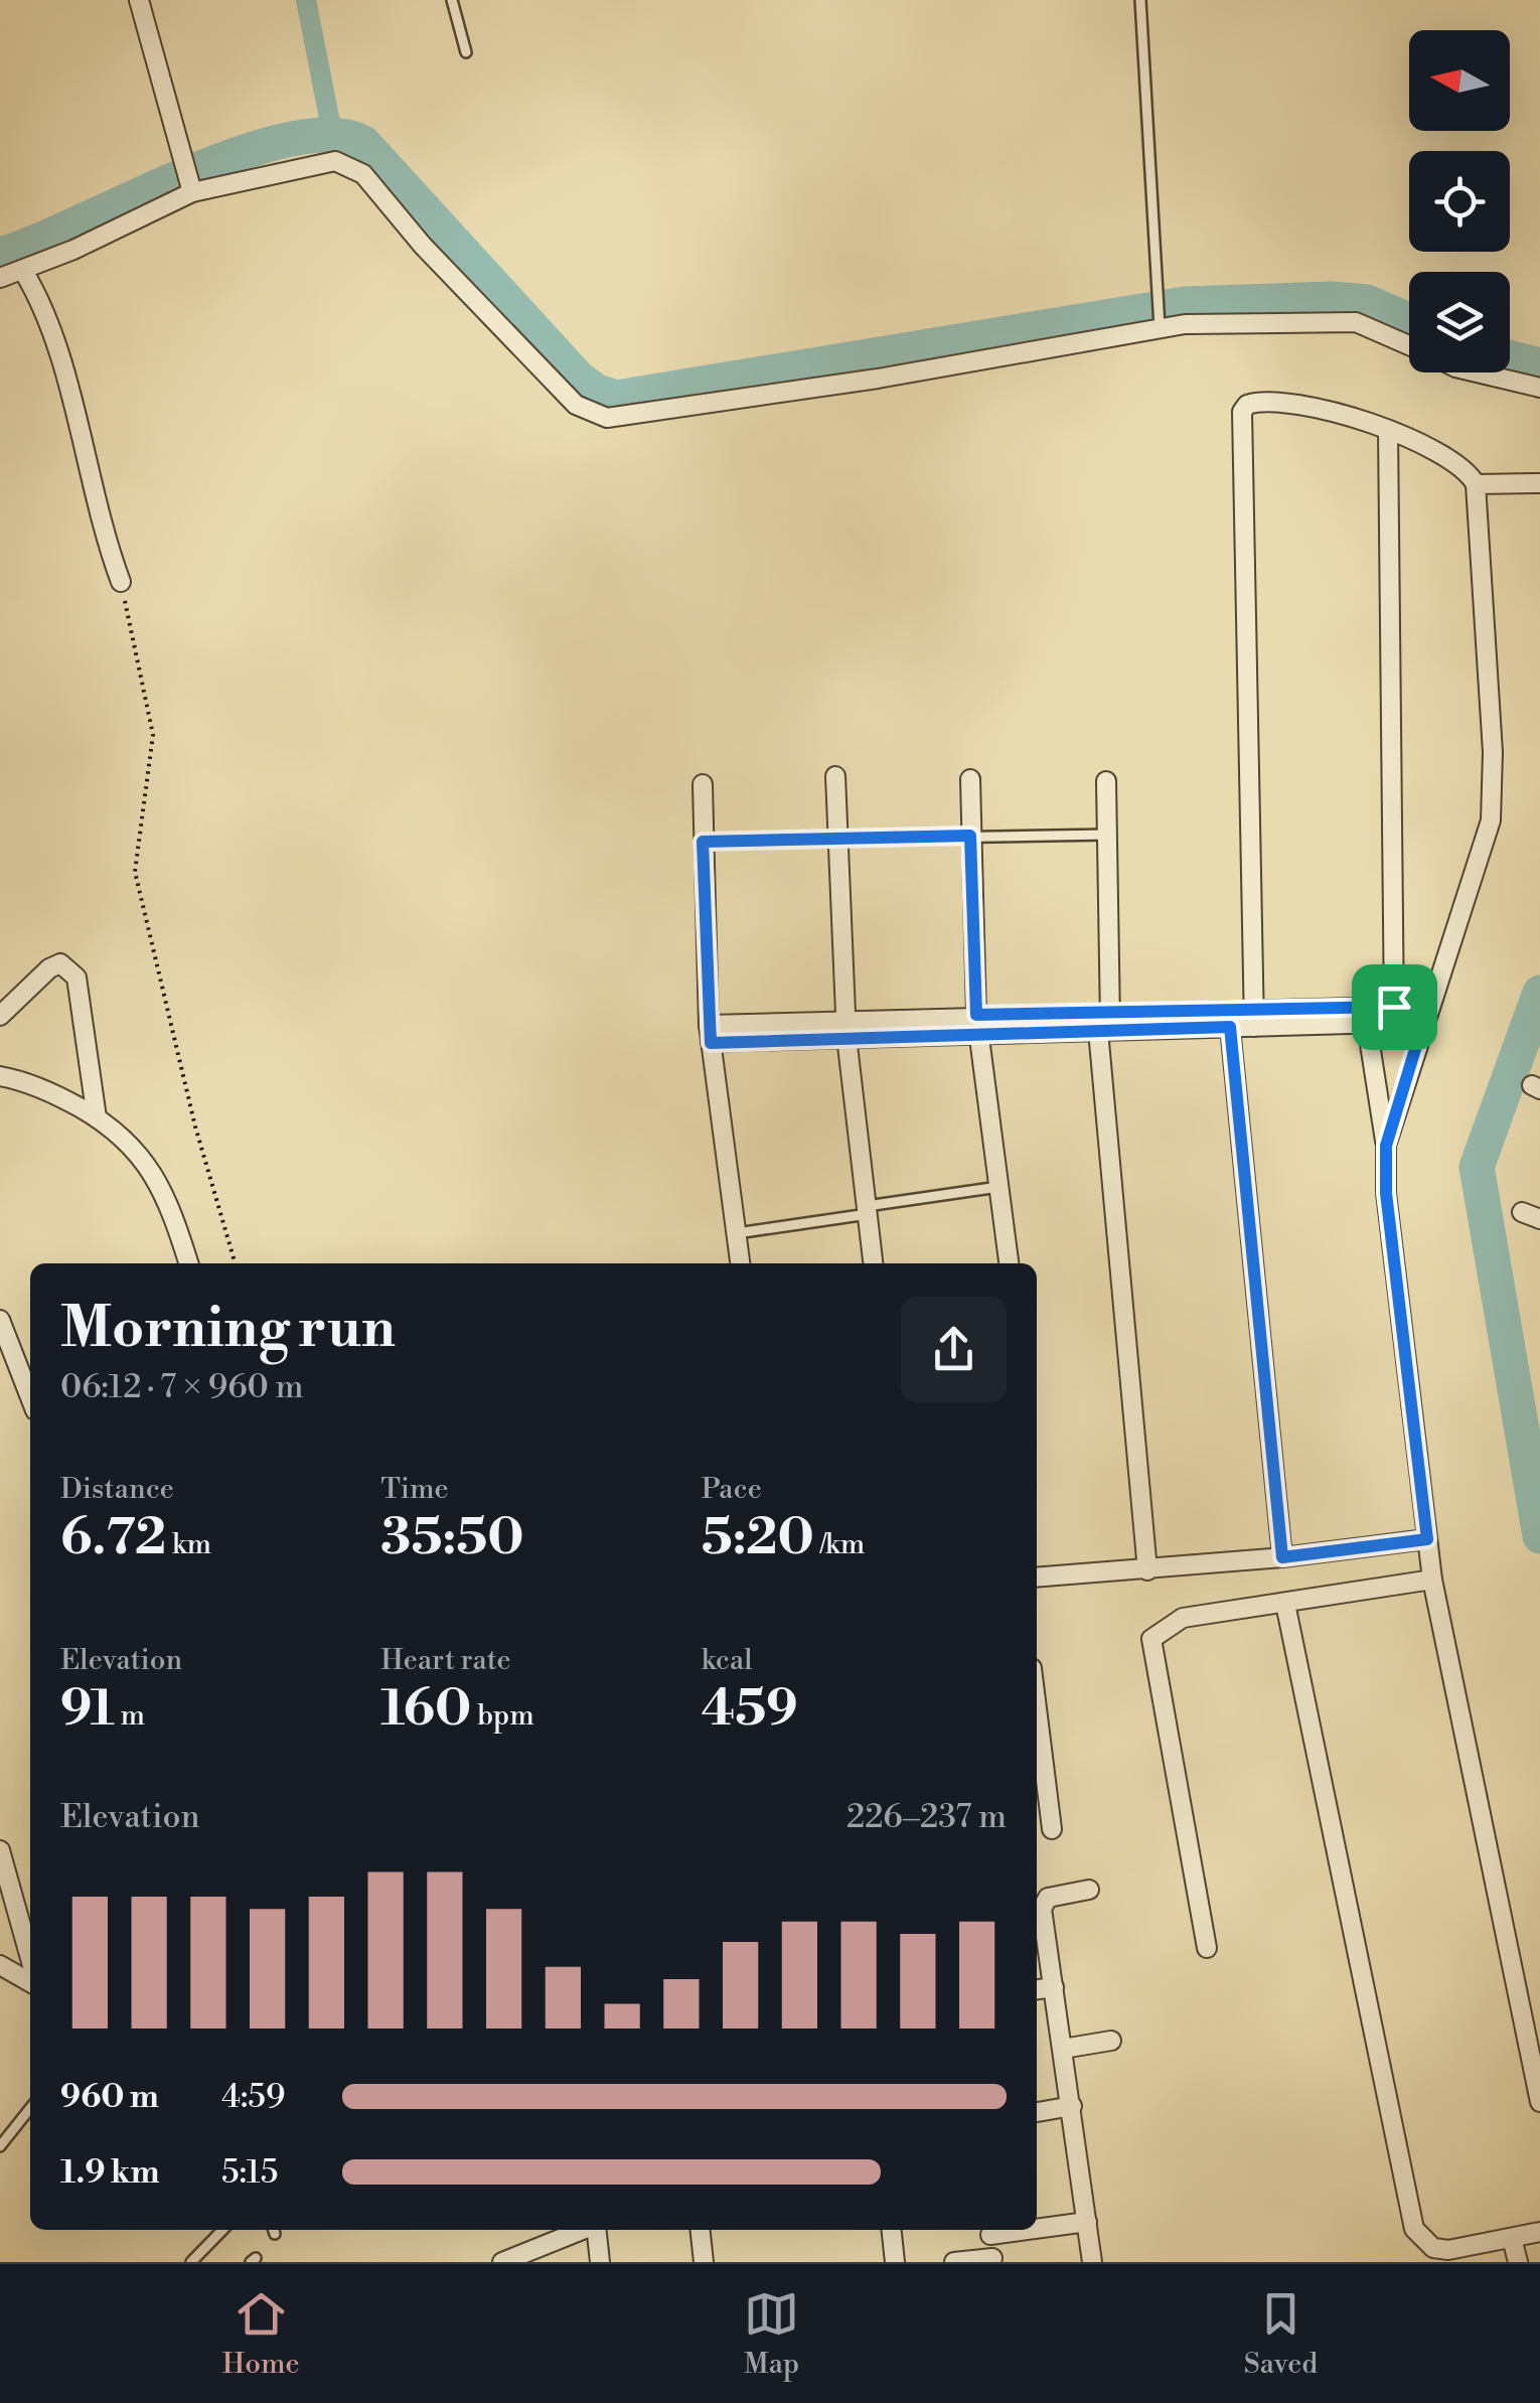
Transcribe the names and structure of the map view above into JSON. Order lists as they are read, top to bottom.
{
  "north": "left",
  "page": {
    "heading": ["Morning run", "06:12 · 7 × 960 m"],
    "stats": [
      ["Distance", "6.72 km"],
      ["Time", "35:50"],
      ["Pace", "5:20 /km"],
      ["Elevation", "91 m"],
      ["Heart rate", "160 bpm"],
      ["kcal", "459"]
    ],
    "chart": ["Elevation", "226–237 m"],
    "list": [
      {
        "name": "960 m",
        "note": "4:59"
      },
      {
        "name": "1.9 km",
        "note": "5:15"
      }
    ],
    "tabs": ["Home", "Map", "Saved"]
  }
}
